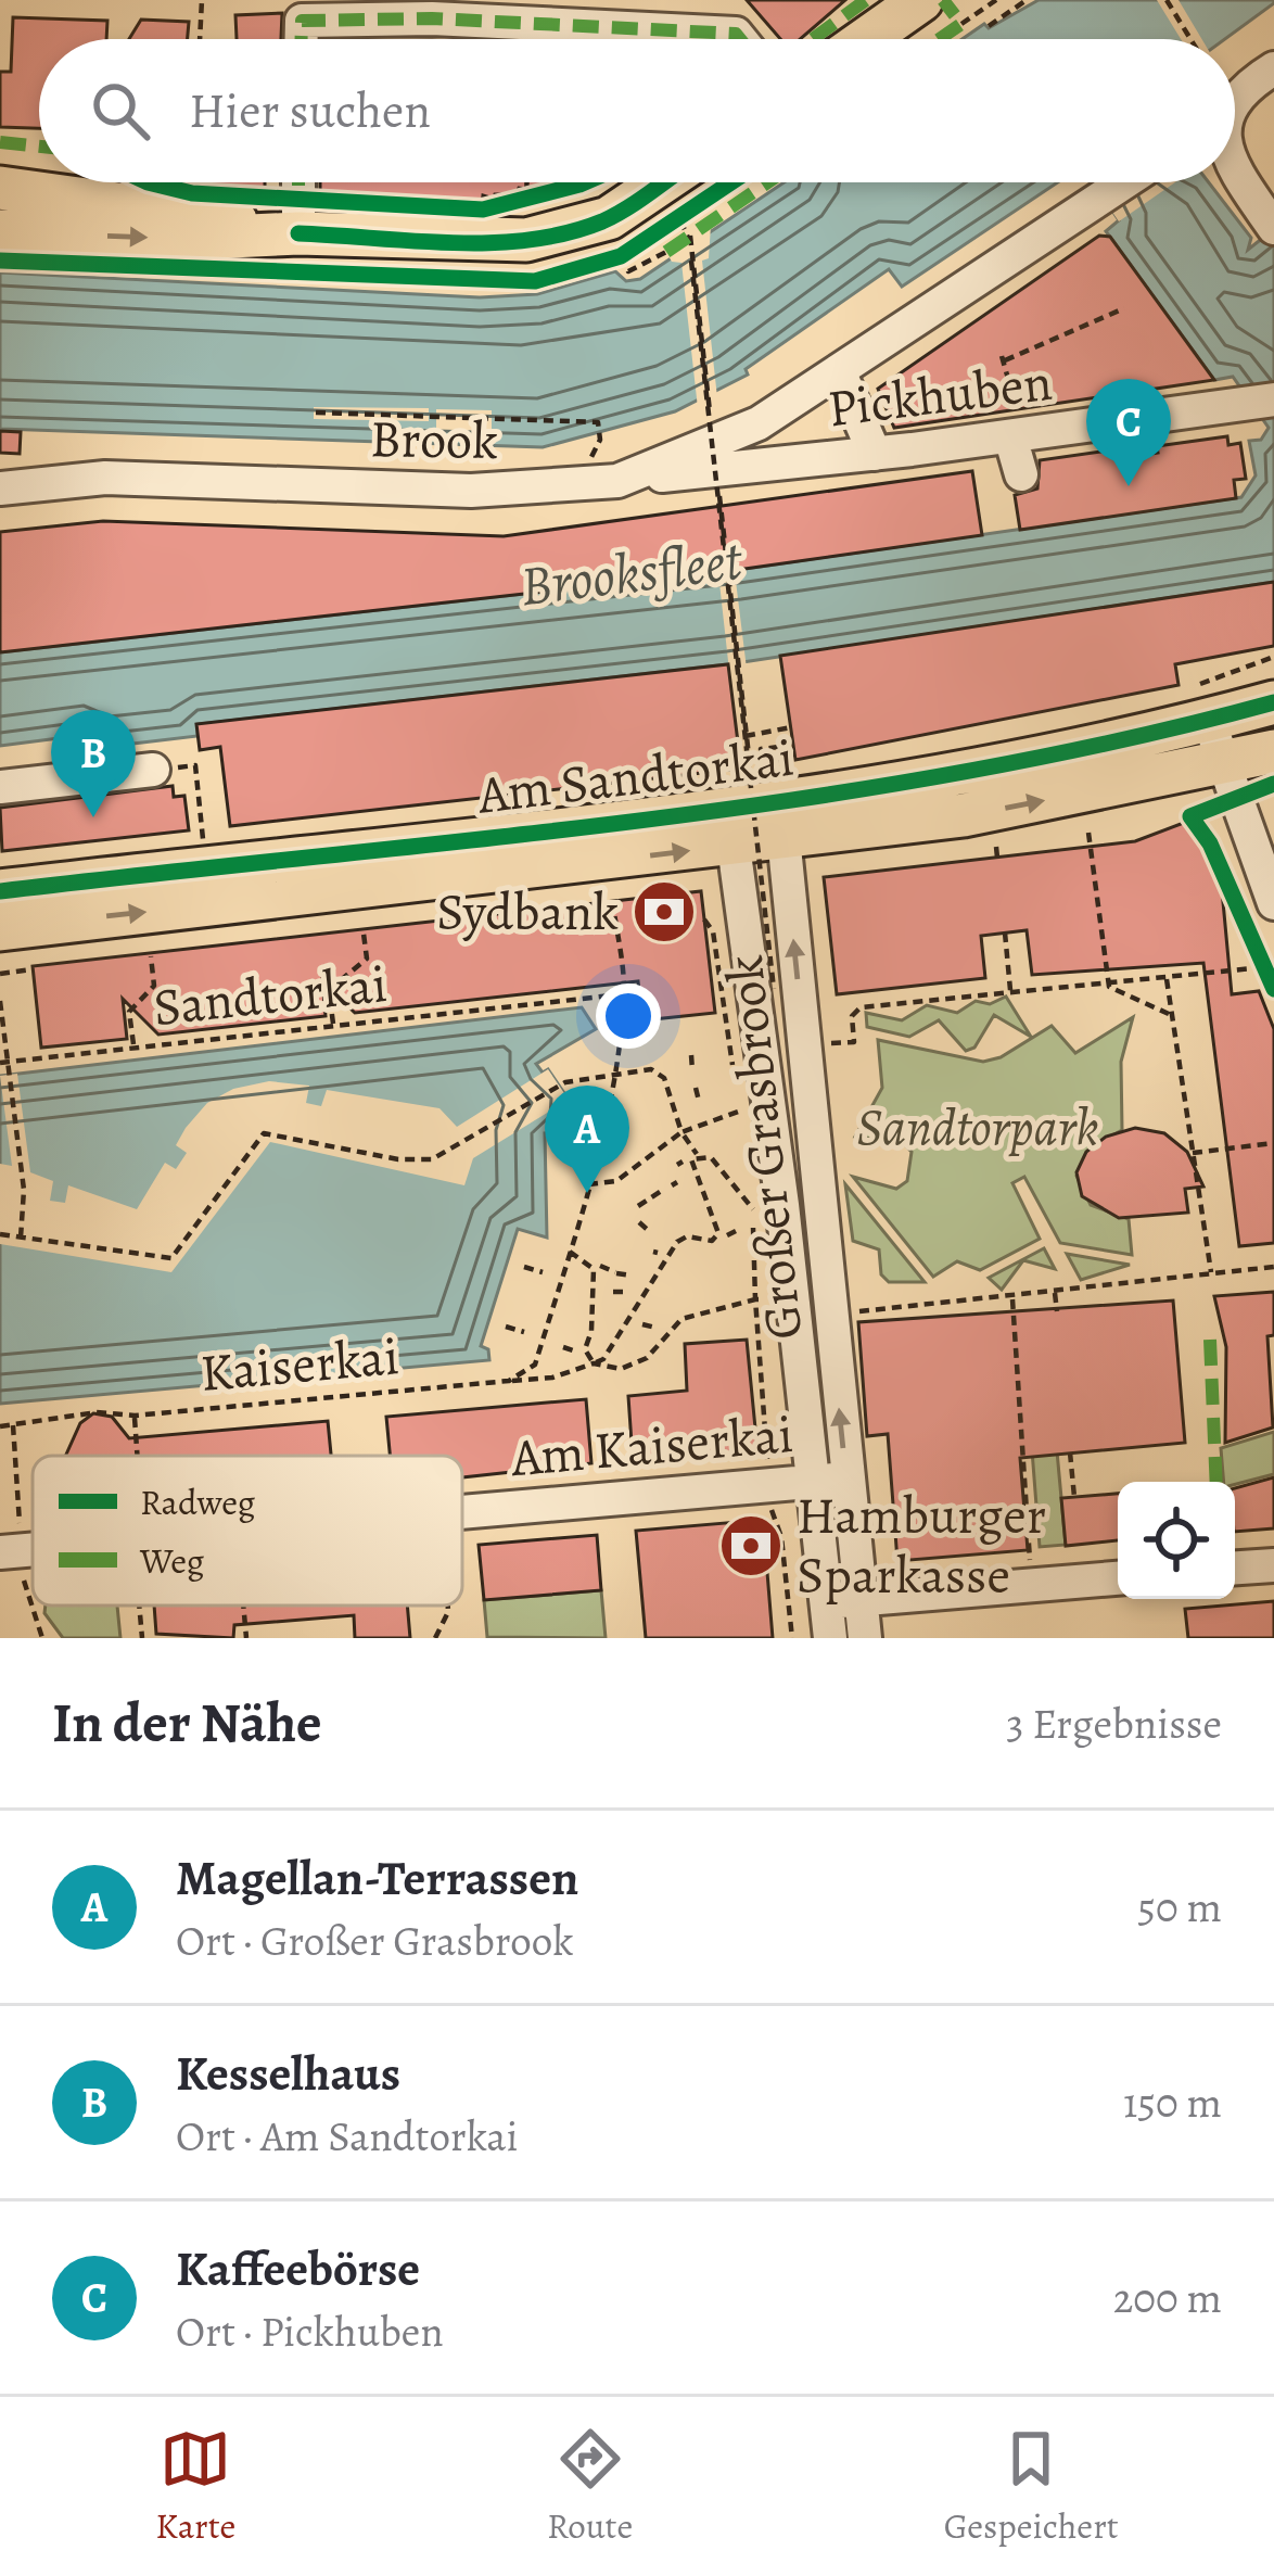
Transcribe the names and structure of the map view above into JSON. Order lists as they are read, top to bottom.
{
  "streets": {
    "main road": ["Am Sandtorkai"],
    "street": [
      "Pickhuben",
      "Brook",
      "Großer Grasbrook",
      "Am Kaiserkai"
    ],
    "path": ["Sandtorkai", "Kaiserkai"]
  },
  "crossings": [
    ["Pickhuben", "Brook"],
    ["Am Sandtorkai", "Großer Grasbrook"],
    ["Großer Grasbrook", "Am Kaiserkai"],
    ["Kaiserkai", "Am Kaiserkai"]
  ],
  "water": ["Brooksfleet"],
  "parks": ["Sandtorpark"],
  "places": {
    "bank": ["Sydbank", "Hamburger Sparkasse"]
  },
  "legend": ["Radweg", "Weg"],
  "page": {
    "search": "Hier suchen",
    "pins": ["C", "B", "A"],
    "heading": ["In der Nähe", "3 Ergebnisse"],
    "list": [
      {
        "mark": "A",
        "name": "Magellan-Terrassen",
        "note": "Ort · Großer Grasbrook",
        "value": "50 m"
      },
      {
        "mark": "B",
        "name": "Kesselhaus",
        "note": "Ort · Am Sandtorkai",
        "value": "150 m"
      },
      {
        "mark": "C",
        "name": "Kaffeebörse",
        "note": "Ort · Pickhuben",
        "value": "200 m"
      }
    ],
    "nav": ["Karte", "Route", "Gespeichert"]
  }
}
